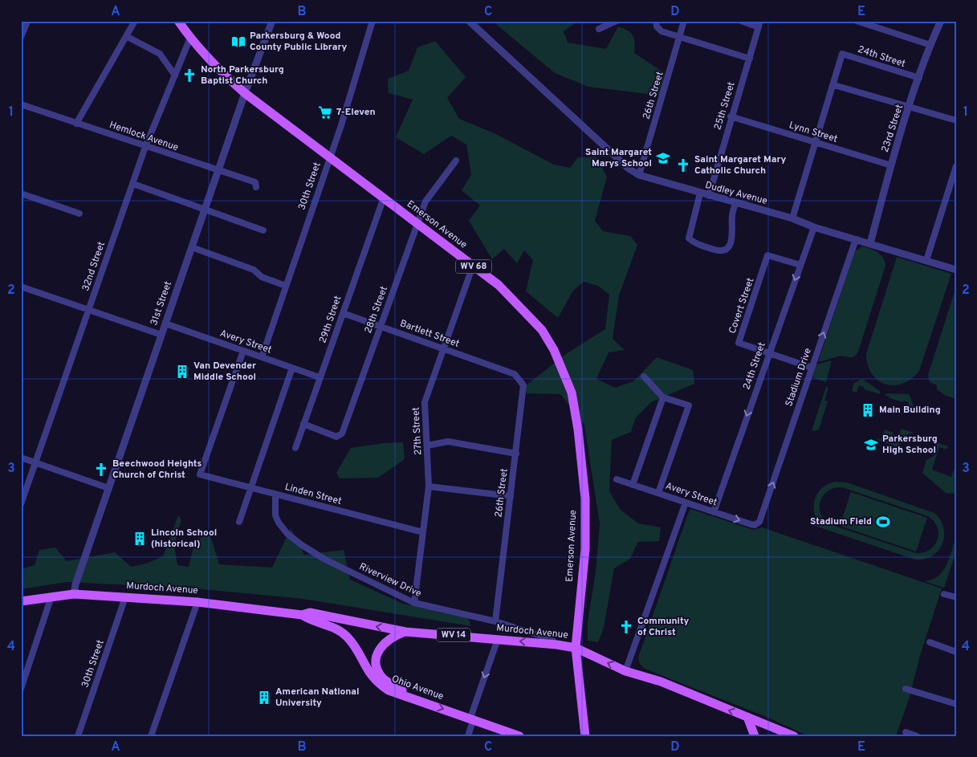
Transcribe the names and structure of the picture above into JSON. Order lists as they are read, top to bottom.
{
  "streets": {
    "main road": [
      "Emerson Avenue",
      "WV 68",
      "Murdoch Avenue",
      "WV 14",
      "Ohio Avenue"
    ],
    "street": [
      "24th Street",
      "26th Street",
      "25th Street",
      "23rd Street",
      "Lynn Street",
      "Hemlock Avenue",
      "30th Street",
      "Dudley Avenue",
      "32nd Street",
      "31st Street",
      "Covert Street",
      "28th Street",
      "29th Street",
      "Bartlett Street",
      "Avery Street",
      "Stadium Drive",
      "27th Street",
      "Linden Street",
      "Riverview Drive"
    ]
  },
  "crossings": [
    ["24th Street", "23rd Street"],
    ["24th Street", "Lynn Street"],
    ["24th Street", "Dudley Avenue"],
    ["24th Street", "Covert Street"],
    ["24th Street", "Avery Street"],
    ["26th Street", "Dudley Avenue"],
    ["26th Street", "Bartlett Street"],
    ["26th Street", "Riverview Drive"],
    ["25th Street", "Lynn Street"],
    ["25th Street", "Dudley Avenue"],
    ["23rd Street", "Lynn Street"],
    ["23rd Street", "Dudley Avenue"],
    ["Hemlock Avenue", "32nd Street"],
    ["Hemlock Avenue", "31st Street"],
    ["30th Street", "Emerson Avenue"],
    ["30th Street", "Avery Street"],
    ["30th Street", "Murdoch Avenue"],
    ["Dudley Avenue", "Stadium Drive"],
    ["Emerson Avenue", "32nd Street"],
    ["Emerson Avenue", "WV 68"],
    ["Emerson Avenue", "31st Street"],
    ["Emerson Avenue", "28th Street"],
    ["Emerson Avenue", "29th Street"],
    ["Emerson Avenue", "27th Street"],
    ["Emerson Avenue", "Murdoch Avenue"],
    ["WV 68", "Murdoch Avenue"],
    ["31st Street", "Avery Street"],
    ["31st Street", "Murdoch Avenue"],
    ["Covert Street", "Stadium Drive"],
    ["28th Street", "29th Street"],
    ["28th Street", "Bartlett Street"],
    ["29th Street", "Bartlett Street"],
    ["29th Street", "Avery Street"],
    ["Bartlett Street", "27th Street"],
    ["Avery Street", "Stadium Drive"],
    ["Avery Street", "Linden Street"],
    ["27th Street", "Linden Street"],
    ["27th Street", "Riverview Drive"],
    ["Linden Street", "Riverview Drive"],
    ["Riverview Drive", "Murdoch Avenue"],
    ["Murdoch Avenue", "Ohio Avenue"]
  ],
  "one_way": ["24th Street", "Stadium Drive"],
  "places": {
    "library": ["Parkersburg & Wood County Public Library"],
    "church": [
      "North Parkersburg Baptist Church",
      "Saint Margaret Mary Catholic Church",
      "Beechwood Heights Church of Christ",
      "Community of Christ"
    ],
    "supermarket": ["7-Eleven"],
    "school or university": ["Saint Margaret Marys School", "Parkersburg High School"],
    "building": [
      "Van Devender Middle School",
      "Main Building",
      "Lincoln School (historical)",
      "American National University"
    ],
    "sports": ["Stadium Field"]
  },
  "grid": {
    "columns": [
      "A",
      "B",
      "C",
      "D",
      "E"
    ],
    "rows": [
      "1",
      "2",
      "3",
      "4"
    ]
  }
}
